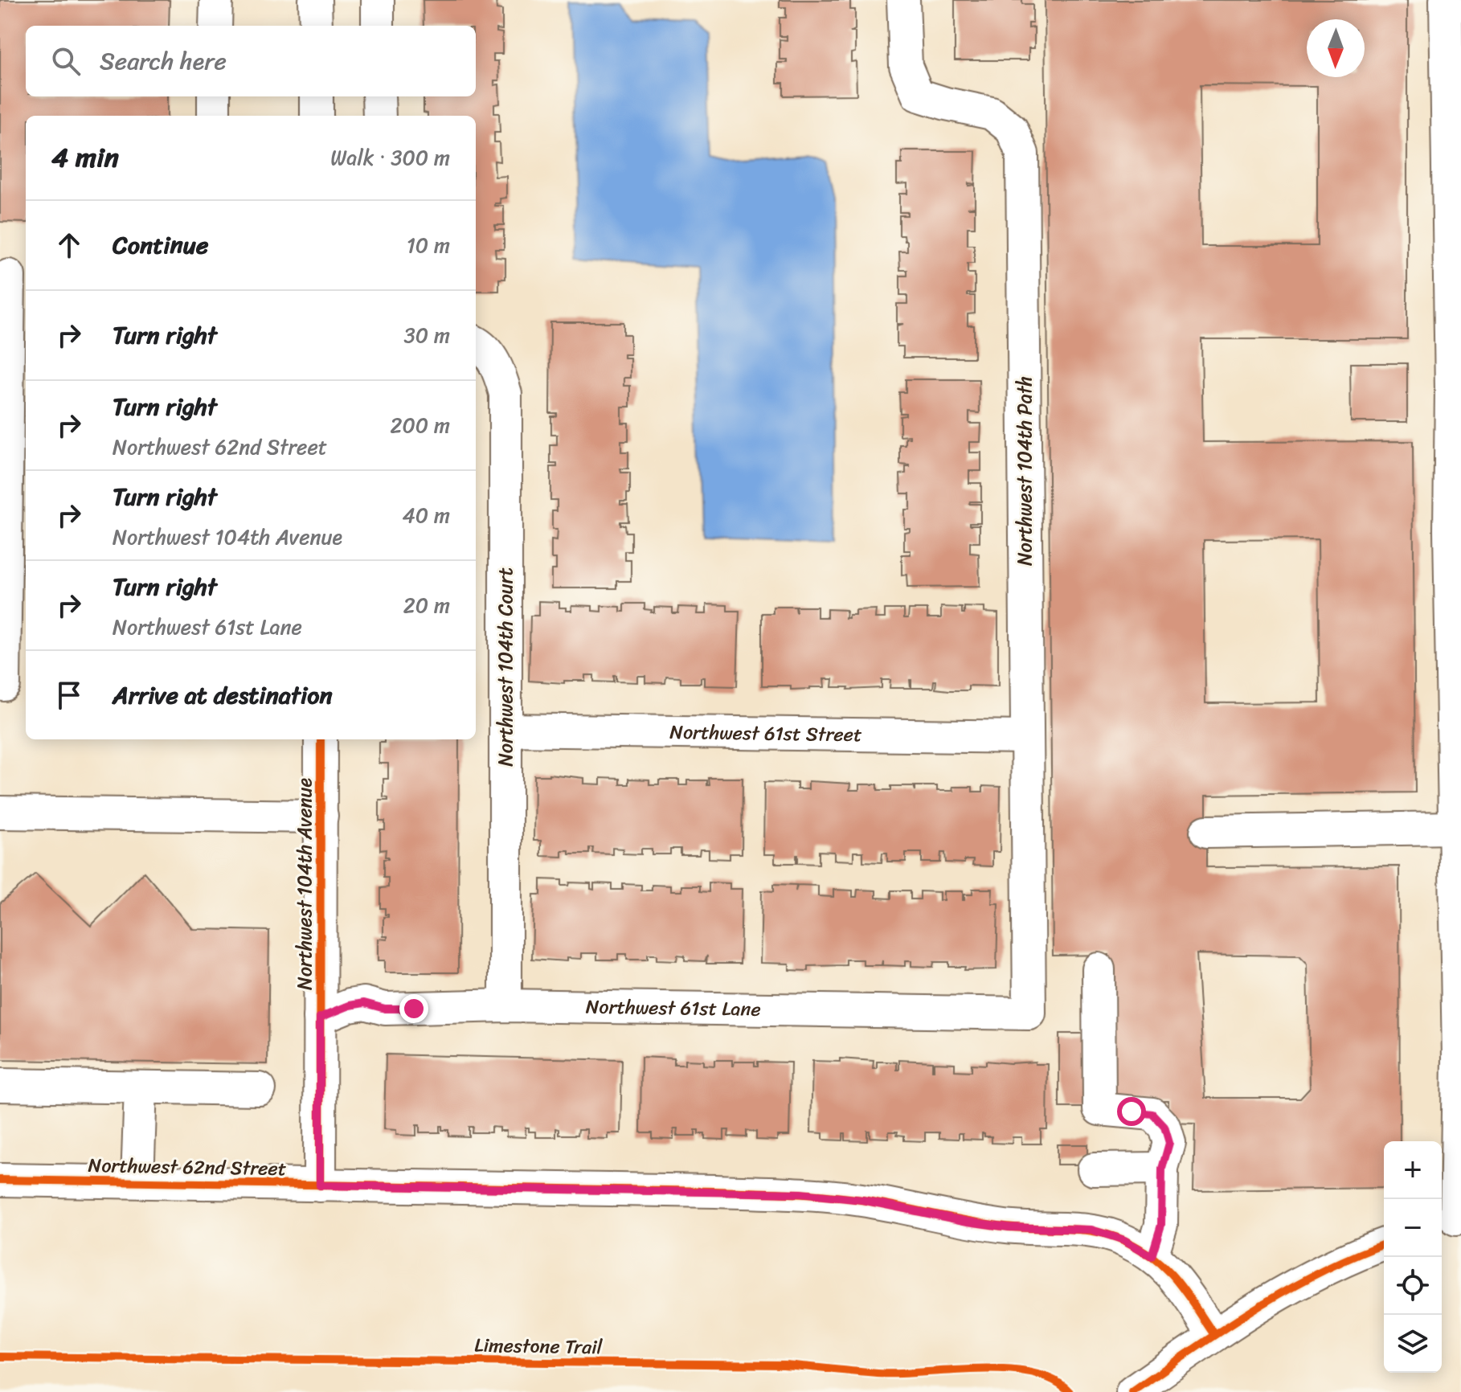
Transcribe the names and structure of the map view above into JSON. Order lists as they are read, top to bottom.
{
  "streets": {
    "street": [
      "Northwest 104th Path",
      "Northwest 104th Court",
      "Northwest 61st Street",
      "Northwest 104th Avenue",
      "Northwest 61st Lane",
      "Northwest 62nd Street"
    ],
    "cycle path": ["Limestone Trail"]
  },
  "crossings": [
    ["Northwest 104th Path", "Northwest 61st Street"],
    ["Northwest 104th Path", "Northwest 61st Lane"],
    ["Northwest 104th Court", "Northwest 61st Street"],
    ["Northwest 104th Court", "Northwest 61st Lane"],
    ["Northwest 104th Avenue", "Northwest 61st Lane"],
    ["Northwest 104th Avenue", "Northwest 62nd Street"]
  ],
  "north": "bottom",
  "page": {
    "search": "Search here",
    "heading": ["4 min", "Walk · 300 m"],
    "list": [
      ["Continue", "10 m"],
      ["Turn right", "30 m"],
      ["Turn right", "Northwest 62nd Street", "200 m"],
      ["Turn right", "Northwest 104th Avenue", "40 m"],
      ["Turn right", "Northwest 61st Lane", "20 m"],
      "Arrive at destination"
    ],
    "map_buttons": ["+", "−"]
  }
}
